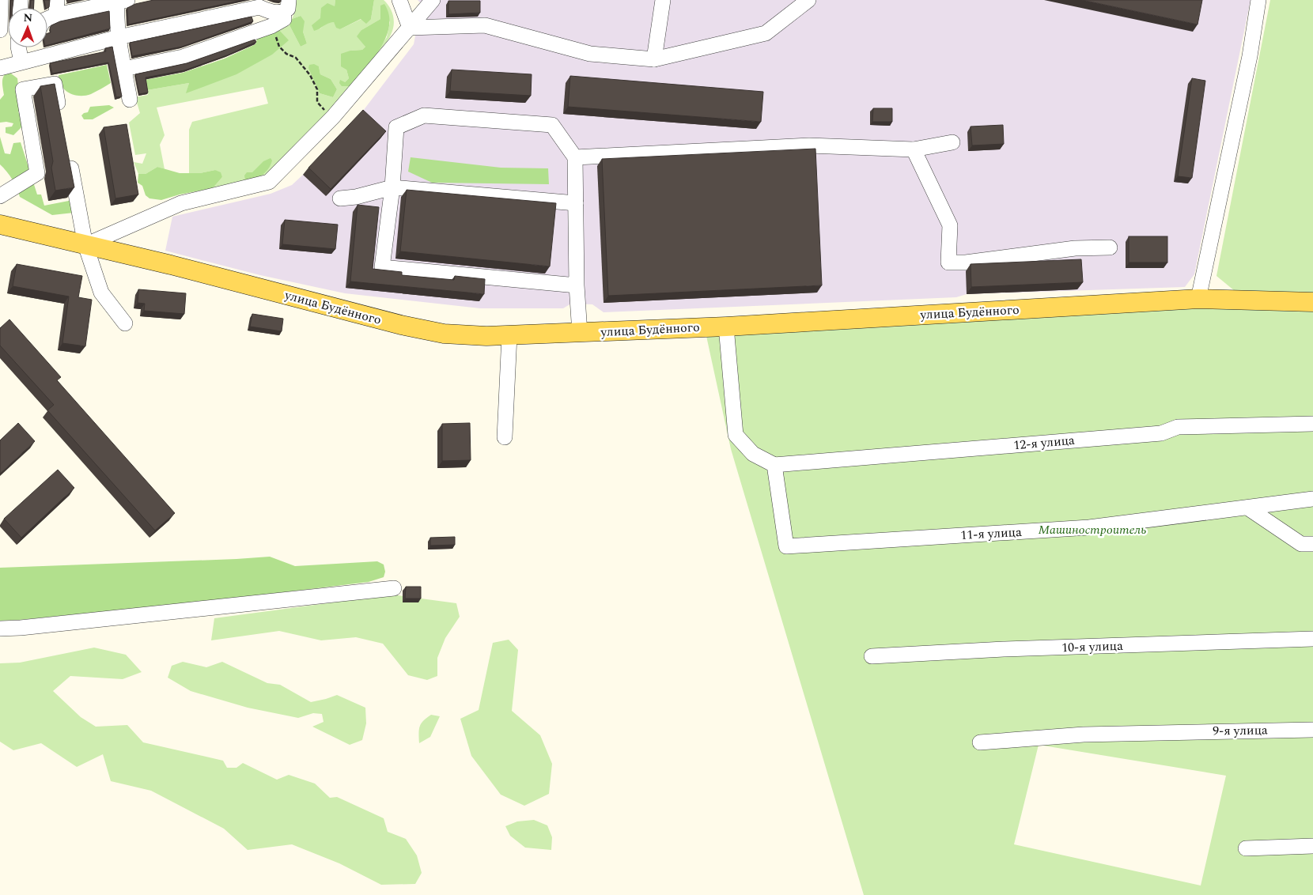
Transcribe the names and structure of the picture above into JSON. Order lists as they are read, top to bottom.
{
  "streets": {
    "main road": ["улица Будённого"],
    "street": [
      "12-я улица",
      "11-я улица",
      "10-я улица",
      "9-я улица"
    ]
  },
  "crossings": [
    ["12-я улица", "11-я улица"]
  ],
  "parks": ["Машиностроитель"],
  "north": "top"
}
